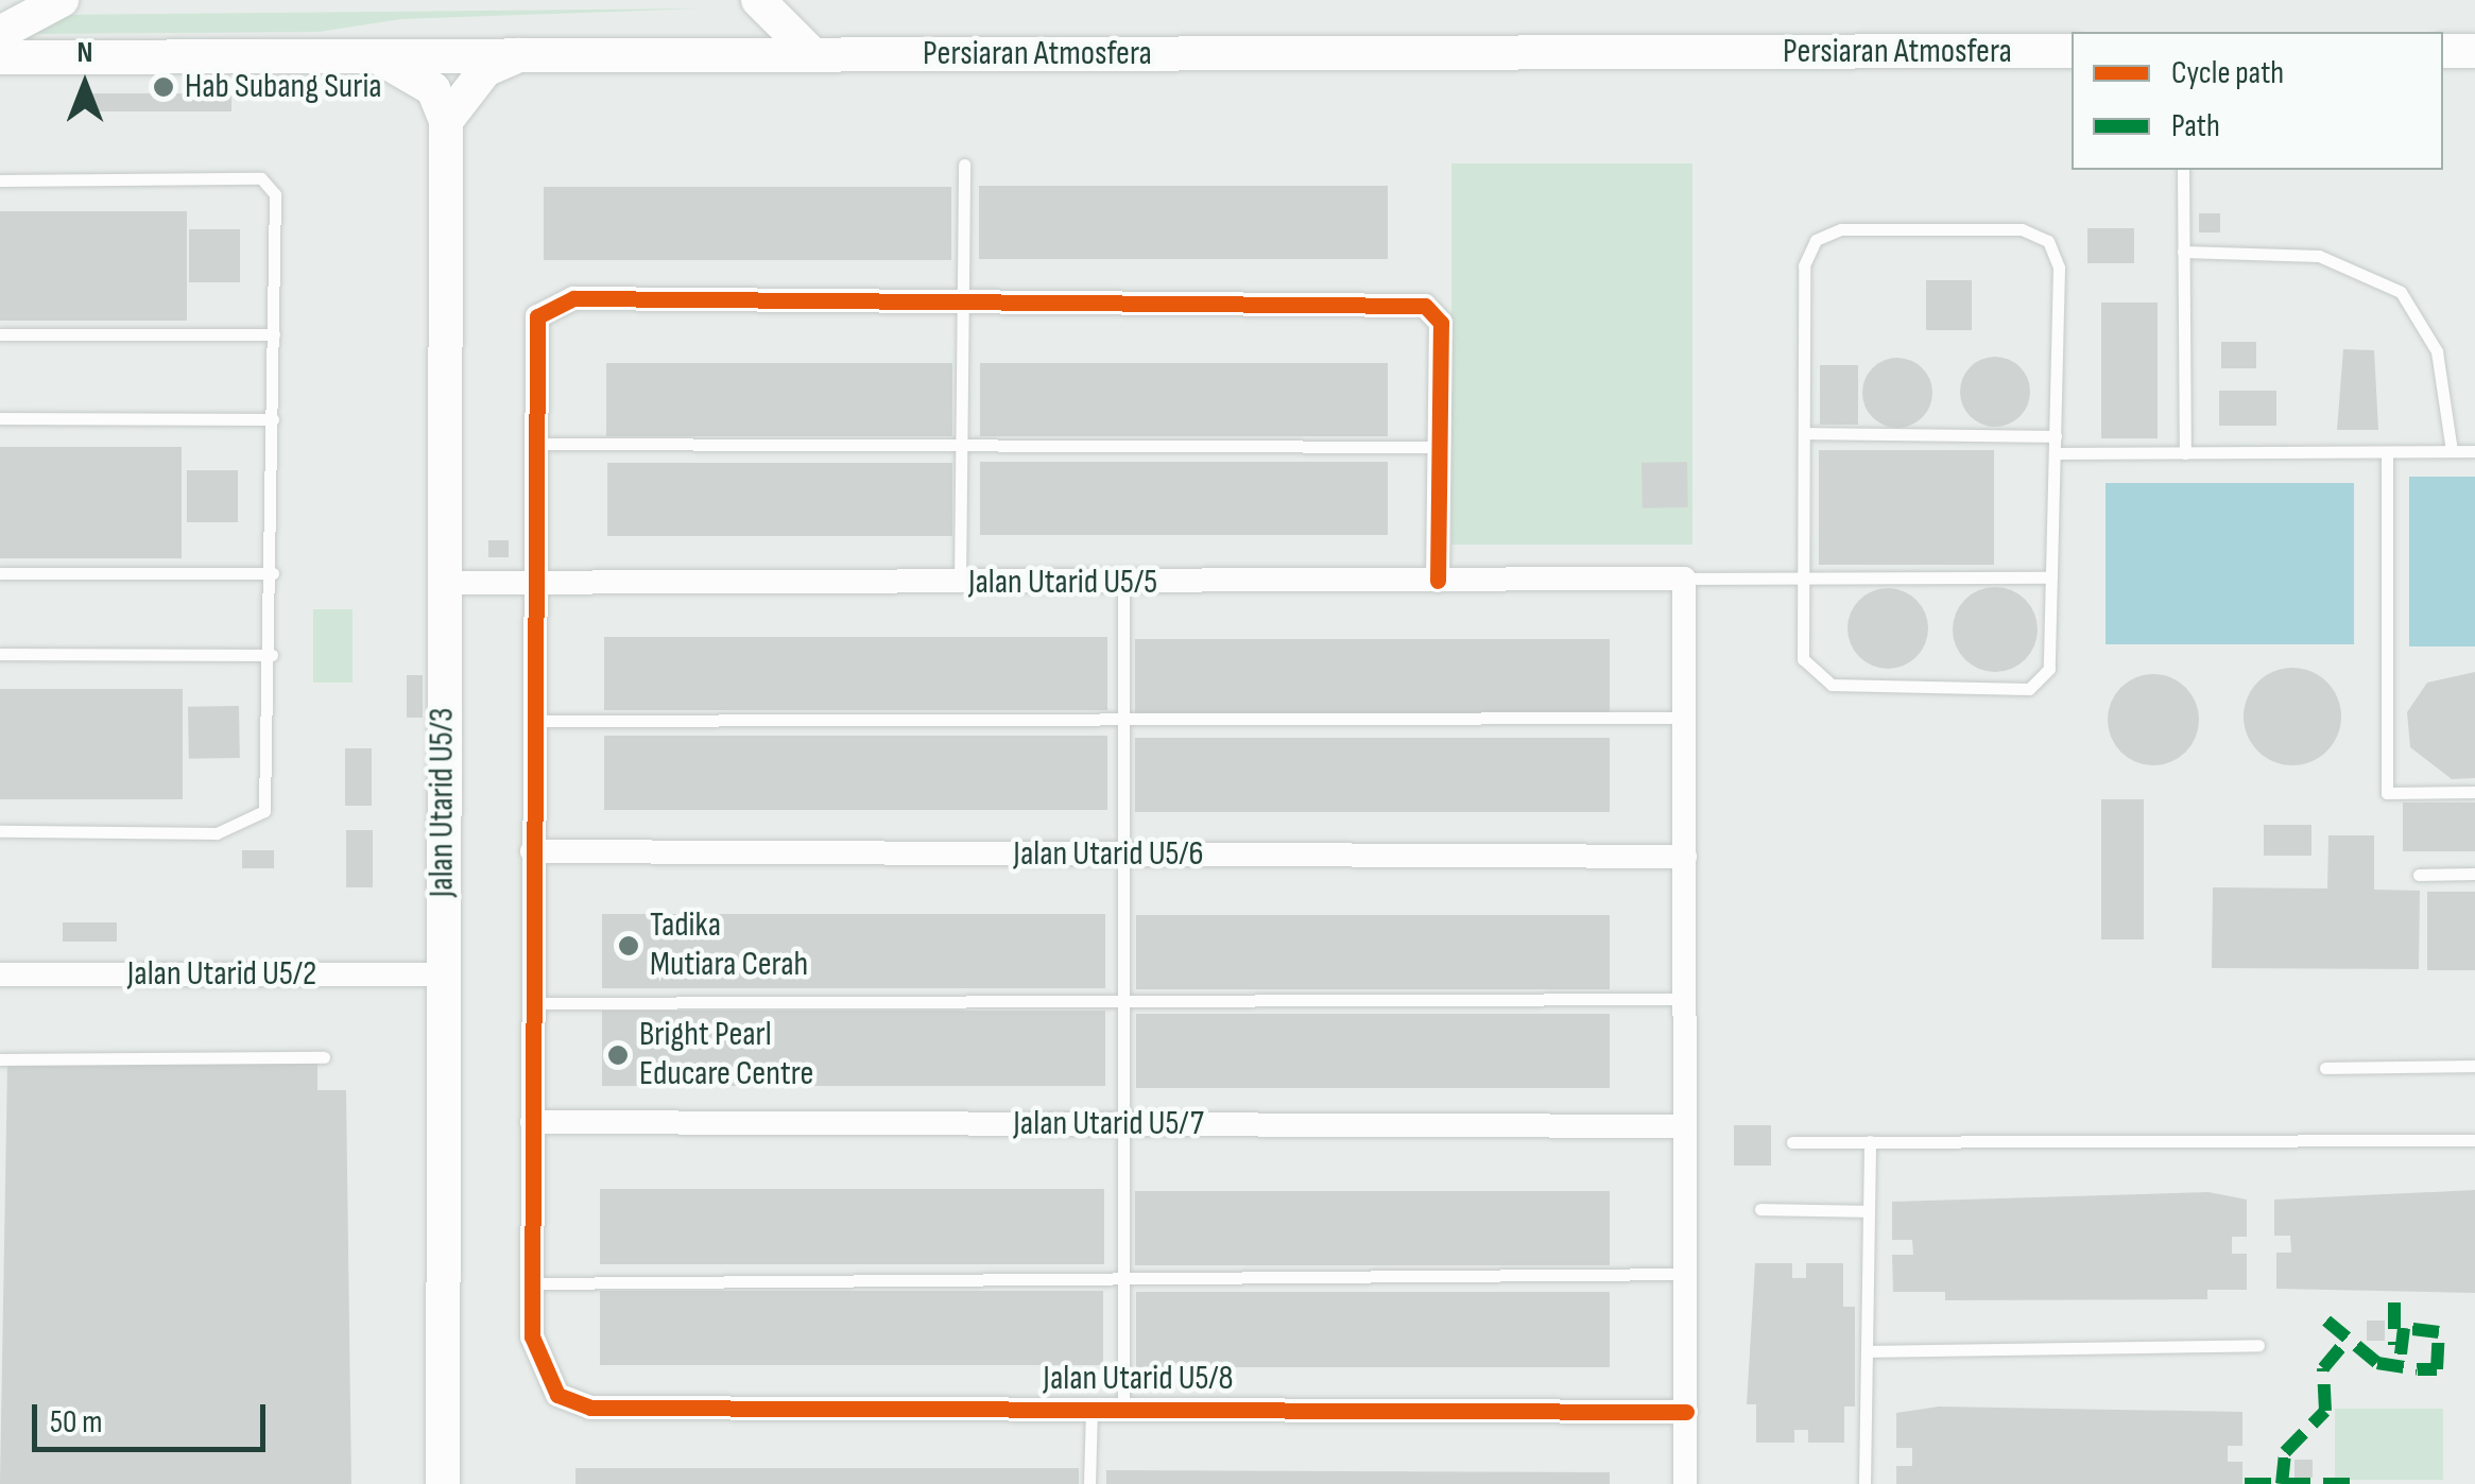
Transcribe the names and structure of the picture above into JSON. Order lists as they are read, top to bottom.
{
  "streets": {
    "street": [
      "Persiaran Atmosfera",
      "Jalan Utarid U5/5",
      "Jalan Utarid U5/3",
      "Jalan Utarid U5/6",
      "Jalan Utarid U5/2",
      "Jalan Utarid U5/7",
      "Jalan Utarid U5/8"
    ]
  },
  "crossings": [
    ["Jalan Utarid U5/5", "Jalan Utarid U5/3"],
    ["Jalan Utarid U5/3", "Jalan Utarid U5/2"]
  ],
  "places": ["Hab Subang Suria", "Tadika Mutiara Cerah", "Bright Pearl Educare Centre"],
  "legend": ["Cycle path", "Path"],
  "scale_bar": "50 m",
  "north": "top"
}
